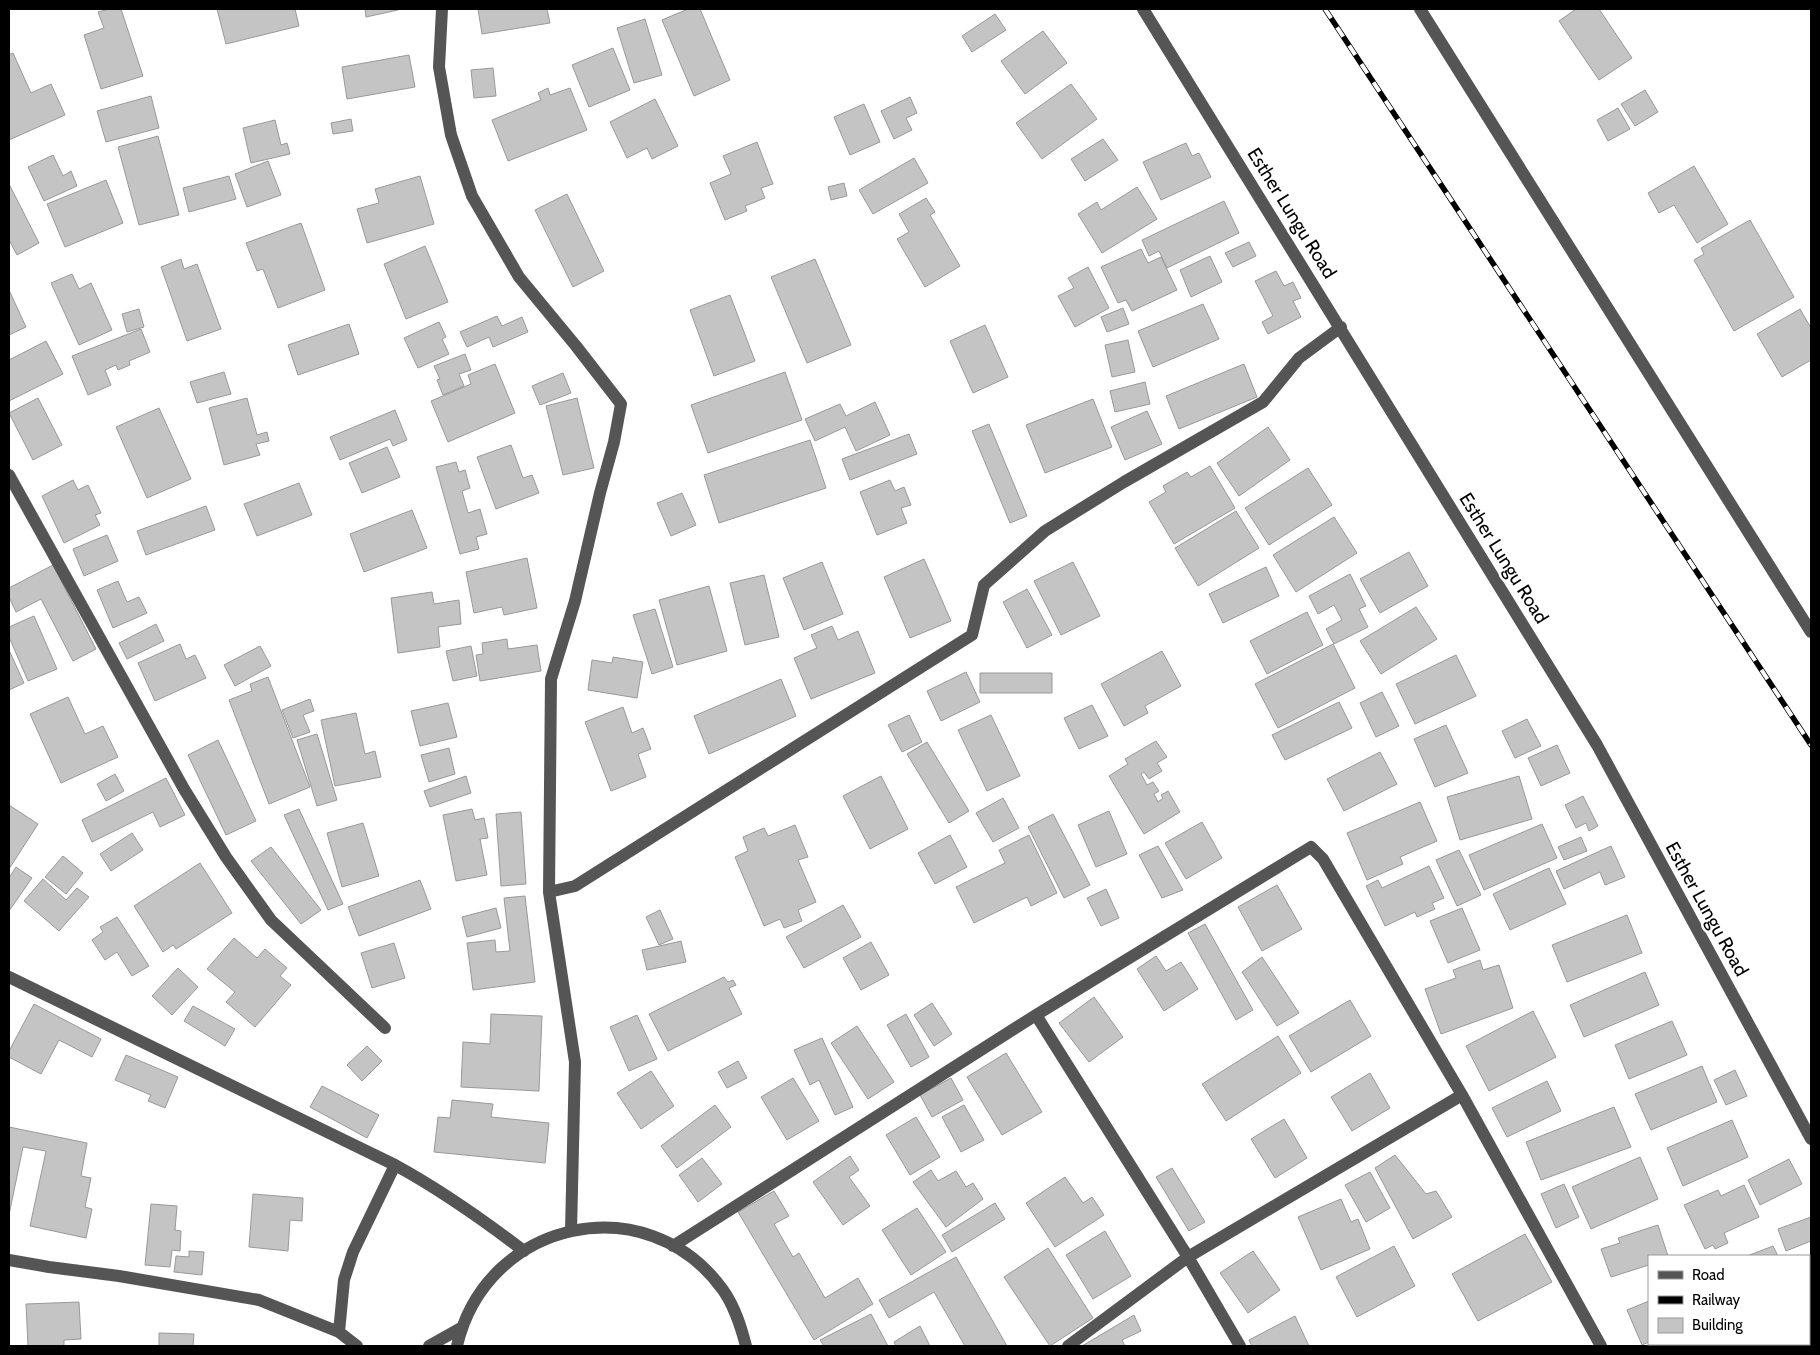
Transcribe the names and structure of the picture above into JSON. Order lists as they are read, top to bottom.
{
  "streets": {
    "street": ["Esther Lungu Road"]
  },
  "legend": ["Road", "Railway", "Building"]
}
